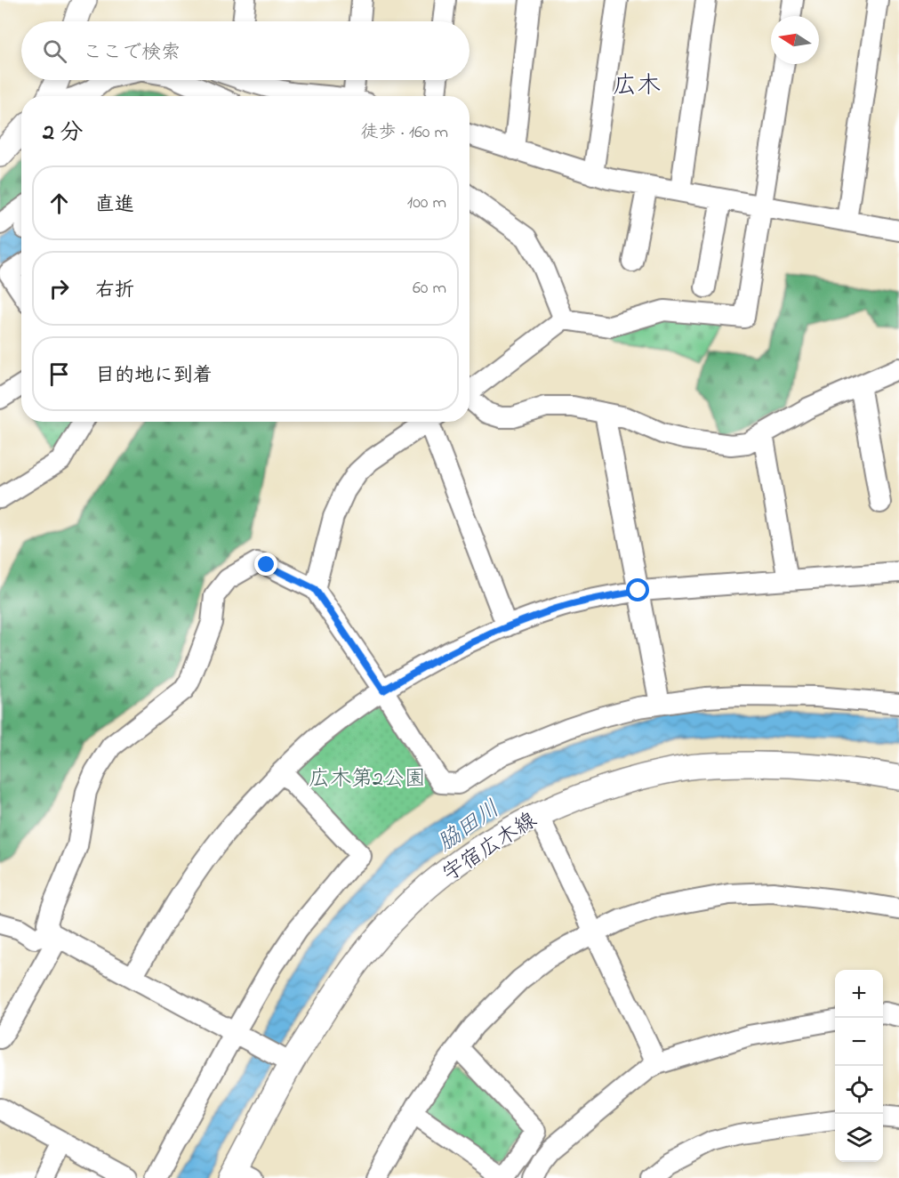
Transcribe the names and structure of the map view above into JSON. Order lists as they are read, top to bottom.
{
  "streets": {
    "street": ["宇宿広木線"]
  },
  "districts": ["広木"],
  "water": ["脇田川"],
  "parks": ["広木第2公園"],
  "north": "left",
  "page": {
    "search": "ここで検索",
    "heading": ["2 分", "徒歩 · 160 m"],
    "list": [
      ["直進", "100 m"],
      ["右折", "60 m"],
      "目的地に到着"
    ],
    "map_buttons": ["+", "−"]
  }
}
